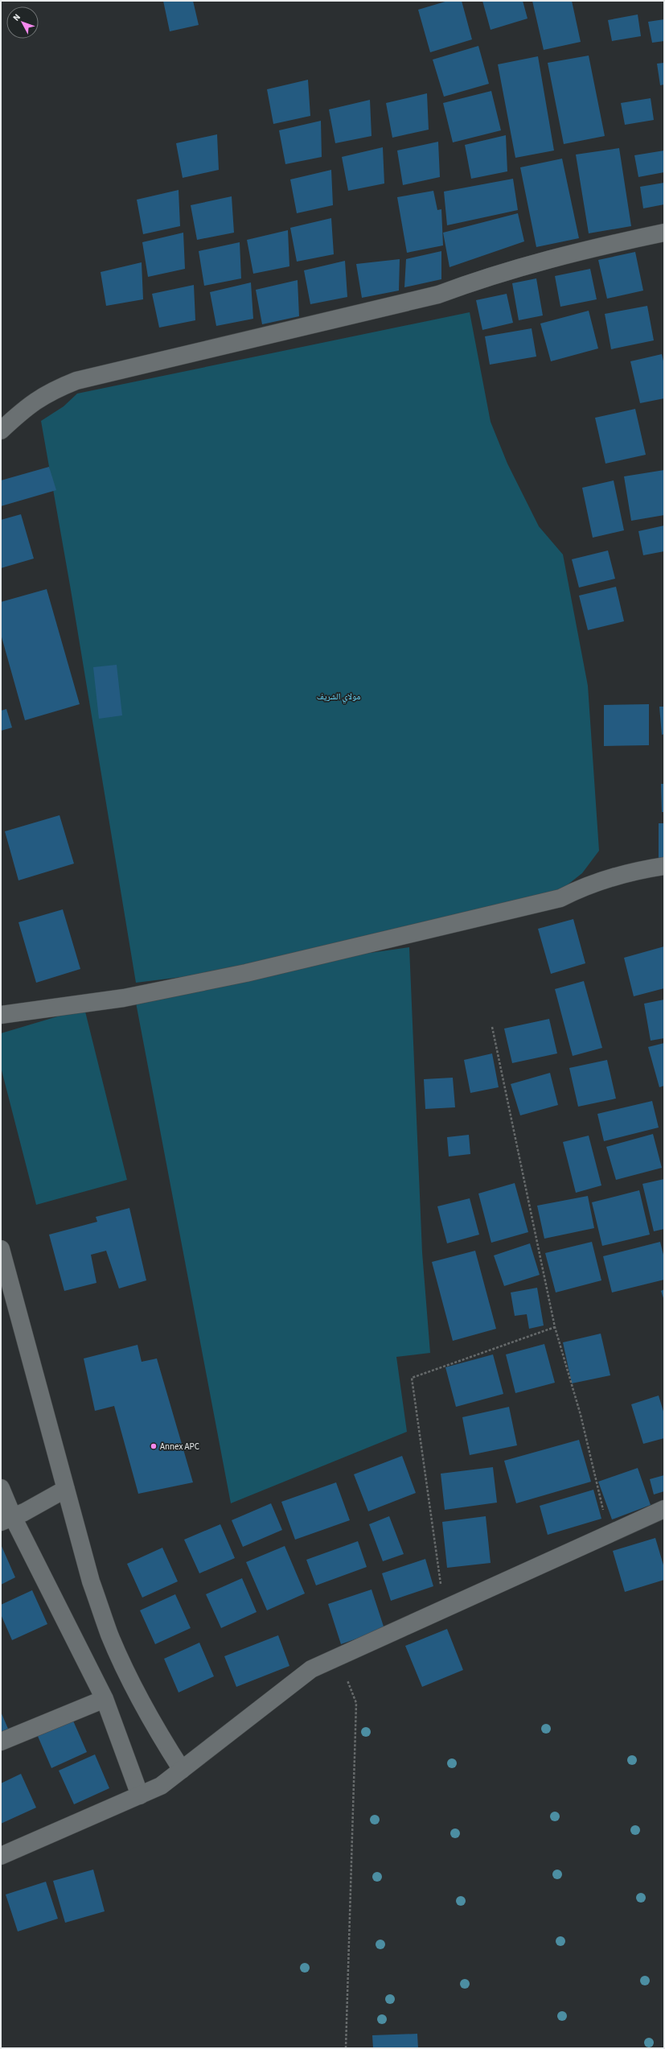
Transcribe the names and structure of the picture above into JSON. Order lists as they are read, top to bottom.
{
  "parks": ["مولاي الشريف"],
  "places": ["Annex APC"],
  "north": "top left"
}
